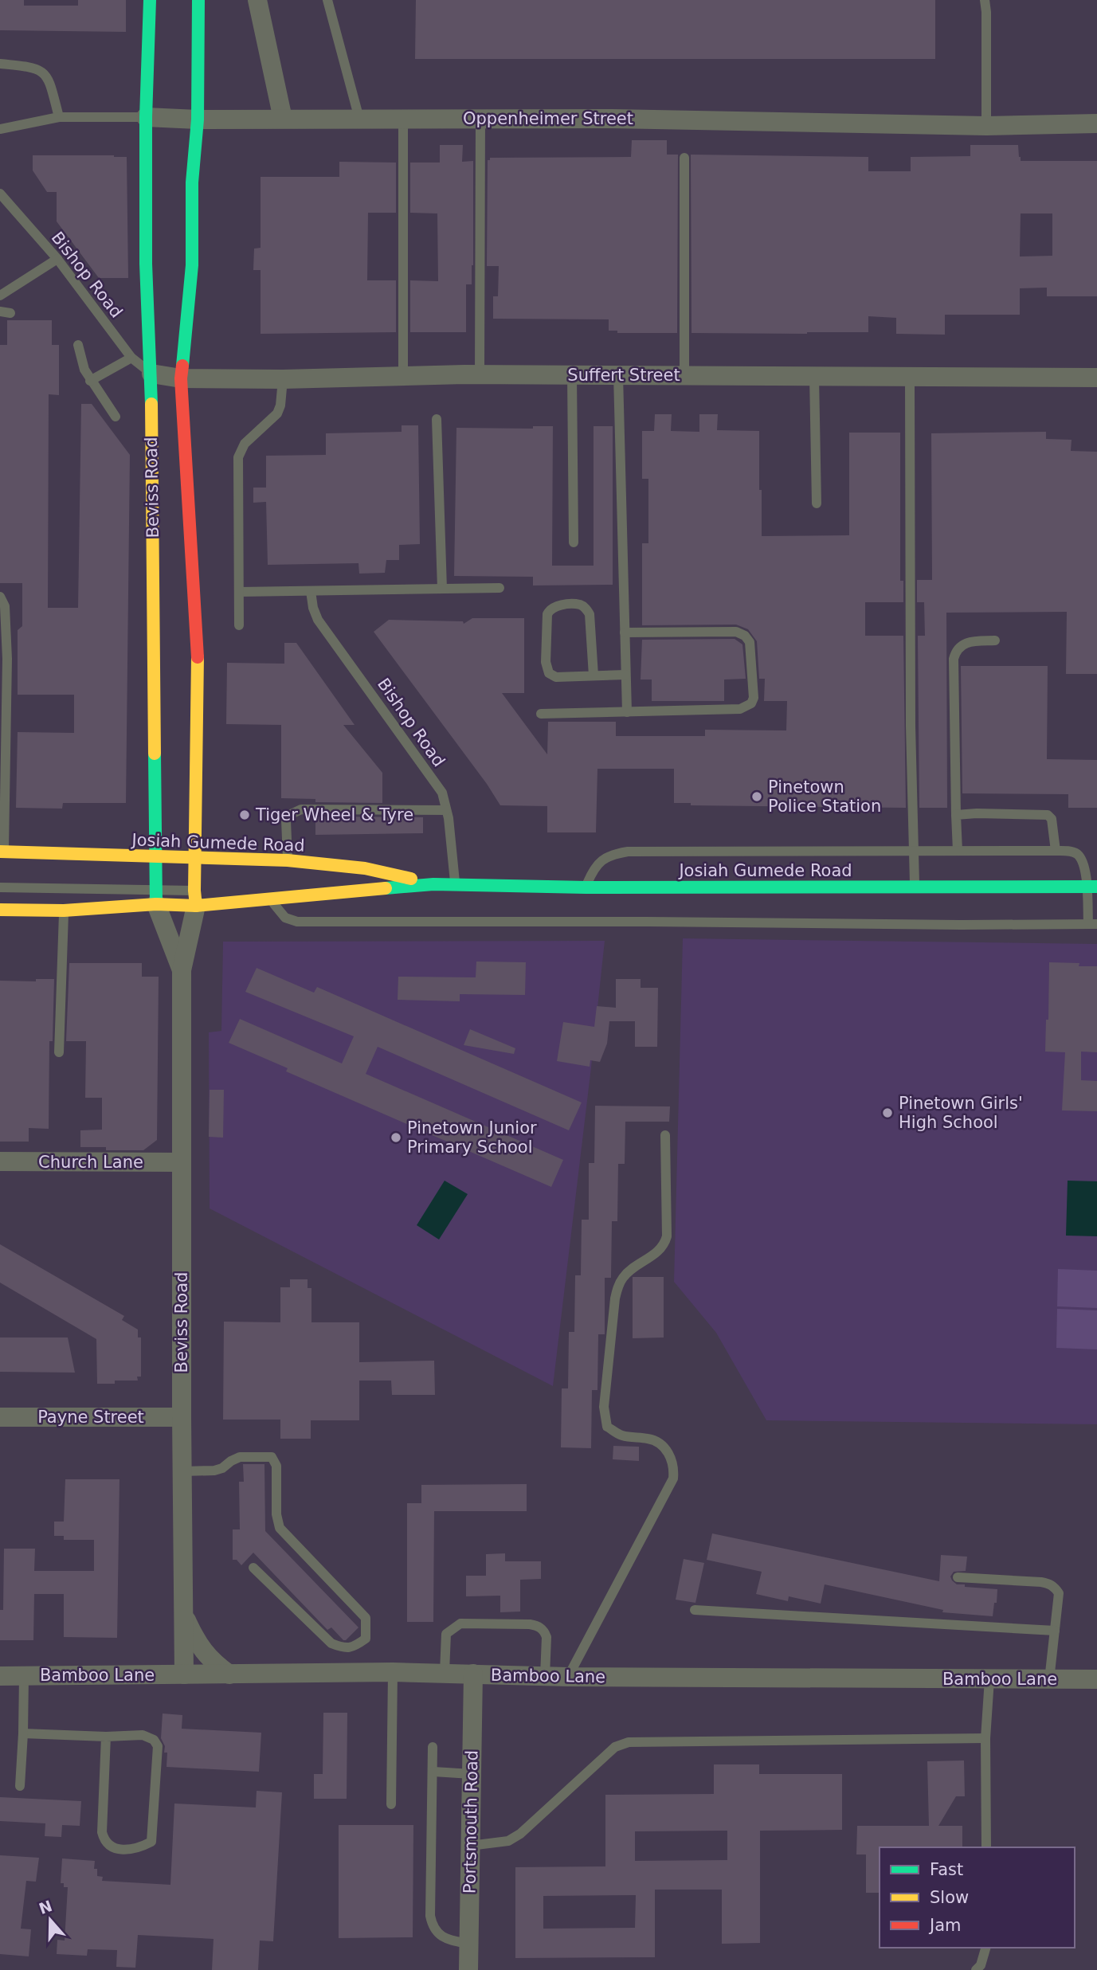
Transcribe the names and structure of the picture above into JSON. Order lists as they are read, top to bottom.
{
  "streets": {
    "main road": ["Beviss Road", "Josiah Gumede Road"],
    "street": [
      "Oppenheimer Street",
      "Suffert Street",
      "Church Lane",
      "Payne Street",
      "Bamboo Lane",
      "Portsmouth Road"
    ],
    "lane": ["Bishop Road"]
  },
  "crossings": [
    ["Oppenheimer Street", "Beviss Road"],
    ["Bishop Road", "Suffert Street"],
    ["Bishop Road", "Beviss Road"],
    ["Bishop Road", "Josiah Gumede Road"],
    ["Suffert Street", "Beviss Road"],
    ["Beviss Road", "Josiah Gumede Road"],
    ["Beviss Road", "Church Lane"],
    ["Beviss Road", "Payne Street"],
    ["Beviss Road", "Bamboo Lane"],
    ["Bamboo Lane", "Portsmouth Road"]
  ],
  "places": [
    "Pinetown Police Station",
    "Tiger Wheel & Tyre",
    "Pinetown Girls' High School",
    "Pinetown Junior Primary School"
  ],
  "legend": ["Fast", "Slow", "Jam"],
  "north": "top"
}
